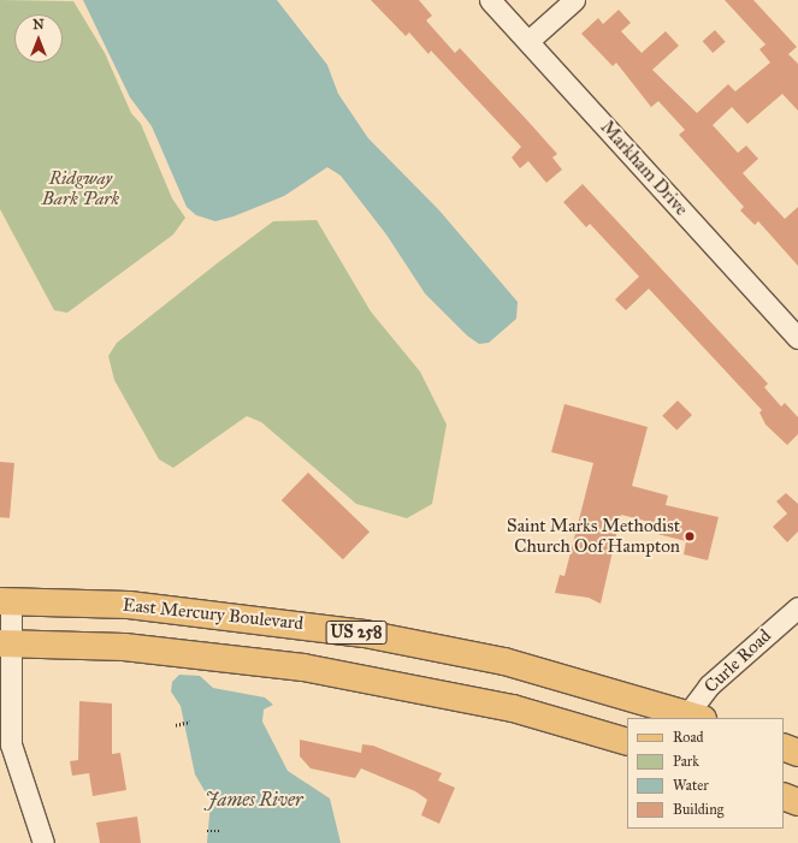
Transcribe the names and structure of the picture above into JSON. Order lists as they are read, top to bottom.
{
  "streets": {
    "main road": ["East Mercury Boulevard", "US 258"],
    "street": ["Markham Drive", "Curle Road"]
  },
  "crossings": [
    ["East Mercury Boulevard", "Curle Road"]
  ],
  "water": ["James River"],
  "parks": ["Ridgway Bark Park"],
  "places": ["Saint Marks Methodist Church Oof Hampton"],
  "legend": [
    "Road",
    "Park",
    "Water",
    "Building"
  ],
  "north": "top"
}
